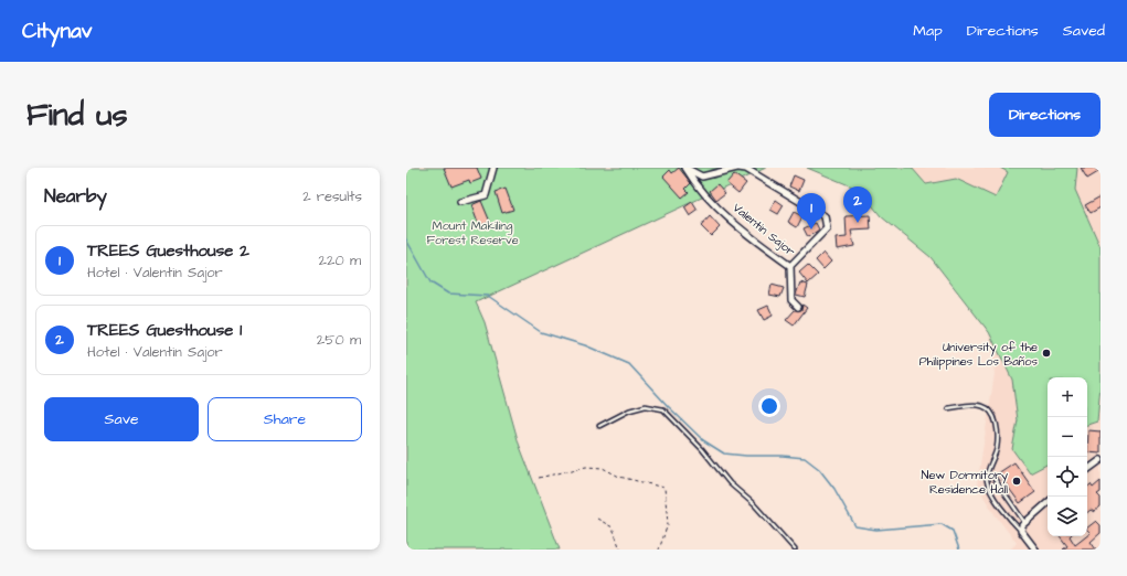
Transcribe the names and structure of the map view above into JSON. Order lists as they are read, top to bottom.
{
  "streets": {
    "street": ["Valentin Sajor"]
  },
  "parks": ["Mount Makiling Forest Reserve"],
  "places": ["University of the Philippines Los Baños", "New Dormitory Residence Hall"],
  "page": {
    "header": "Citynav",
    "nav": ["Map", "Directions", "Saved"],
    "buttons": [
      "Directions",
      ["Save", "Share"]
    ],
    "title": "Find us",
    "heading": ["Nearby", "2 results"],
    "pins": ["2", "1"],
    "list": [
      {
        "mark": "1",
        "name": "TREES Guesthouse 2",
        "note": "Hotel · Valentin Sajor",
        "value": "220 m"
      },
      {
        "mark": "2",
        "name": "TREES Guesthouse 1",
        "note": "Hotel · Valentin Sajor",
        "value": "250 m"
      }
    ],
    "map_buttons": ["+", "−"]
  }
}
